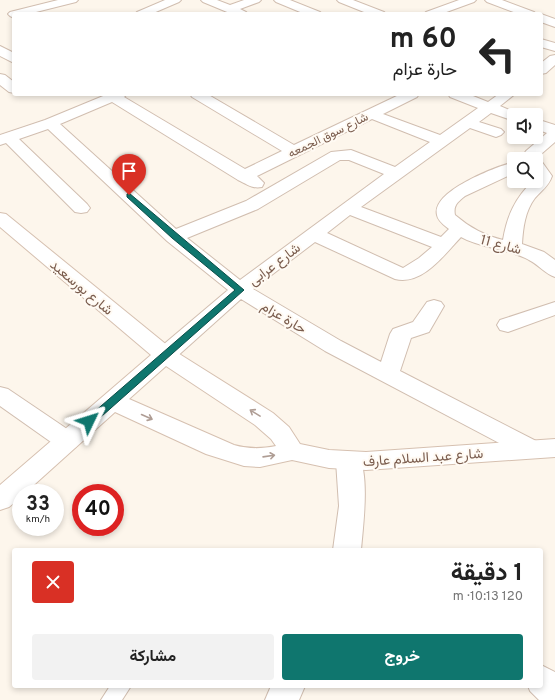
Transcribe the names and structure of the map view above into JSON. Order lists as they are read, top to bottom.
{
  "streets": {
    "street": [
      "شارع سوق الجمعه",
      "شارع 11",
      "شارع عرابى",
      "شارع بورسعيد",
      "حارة عزام",
      "شارع عبد السلام عارف"
    ]
  },
  "crossings": [
    ["شارع عرابى", "شارع بورسعيد"],
    ["شارع عرابى", "حارة عزام"],
    ["شارع عرابى", "شارع عبد السلام عارف"],
    ["حارة عزام", "شارع عبد السلام عارف"]
  ],
  "page": {
    "turn": ["60 m", "حارة عزام"],
    "speed": "33 km/h",
    "limit": "40",
    "heading": ["1 دقيقة", "120 m · 10:13"],
    "buttons": ["خروج", "مشاركة"]
  }
}
